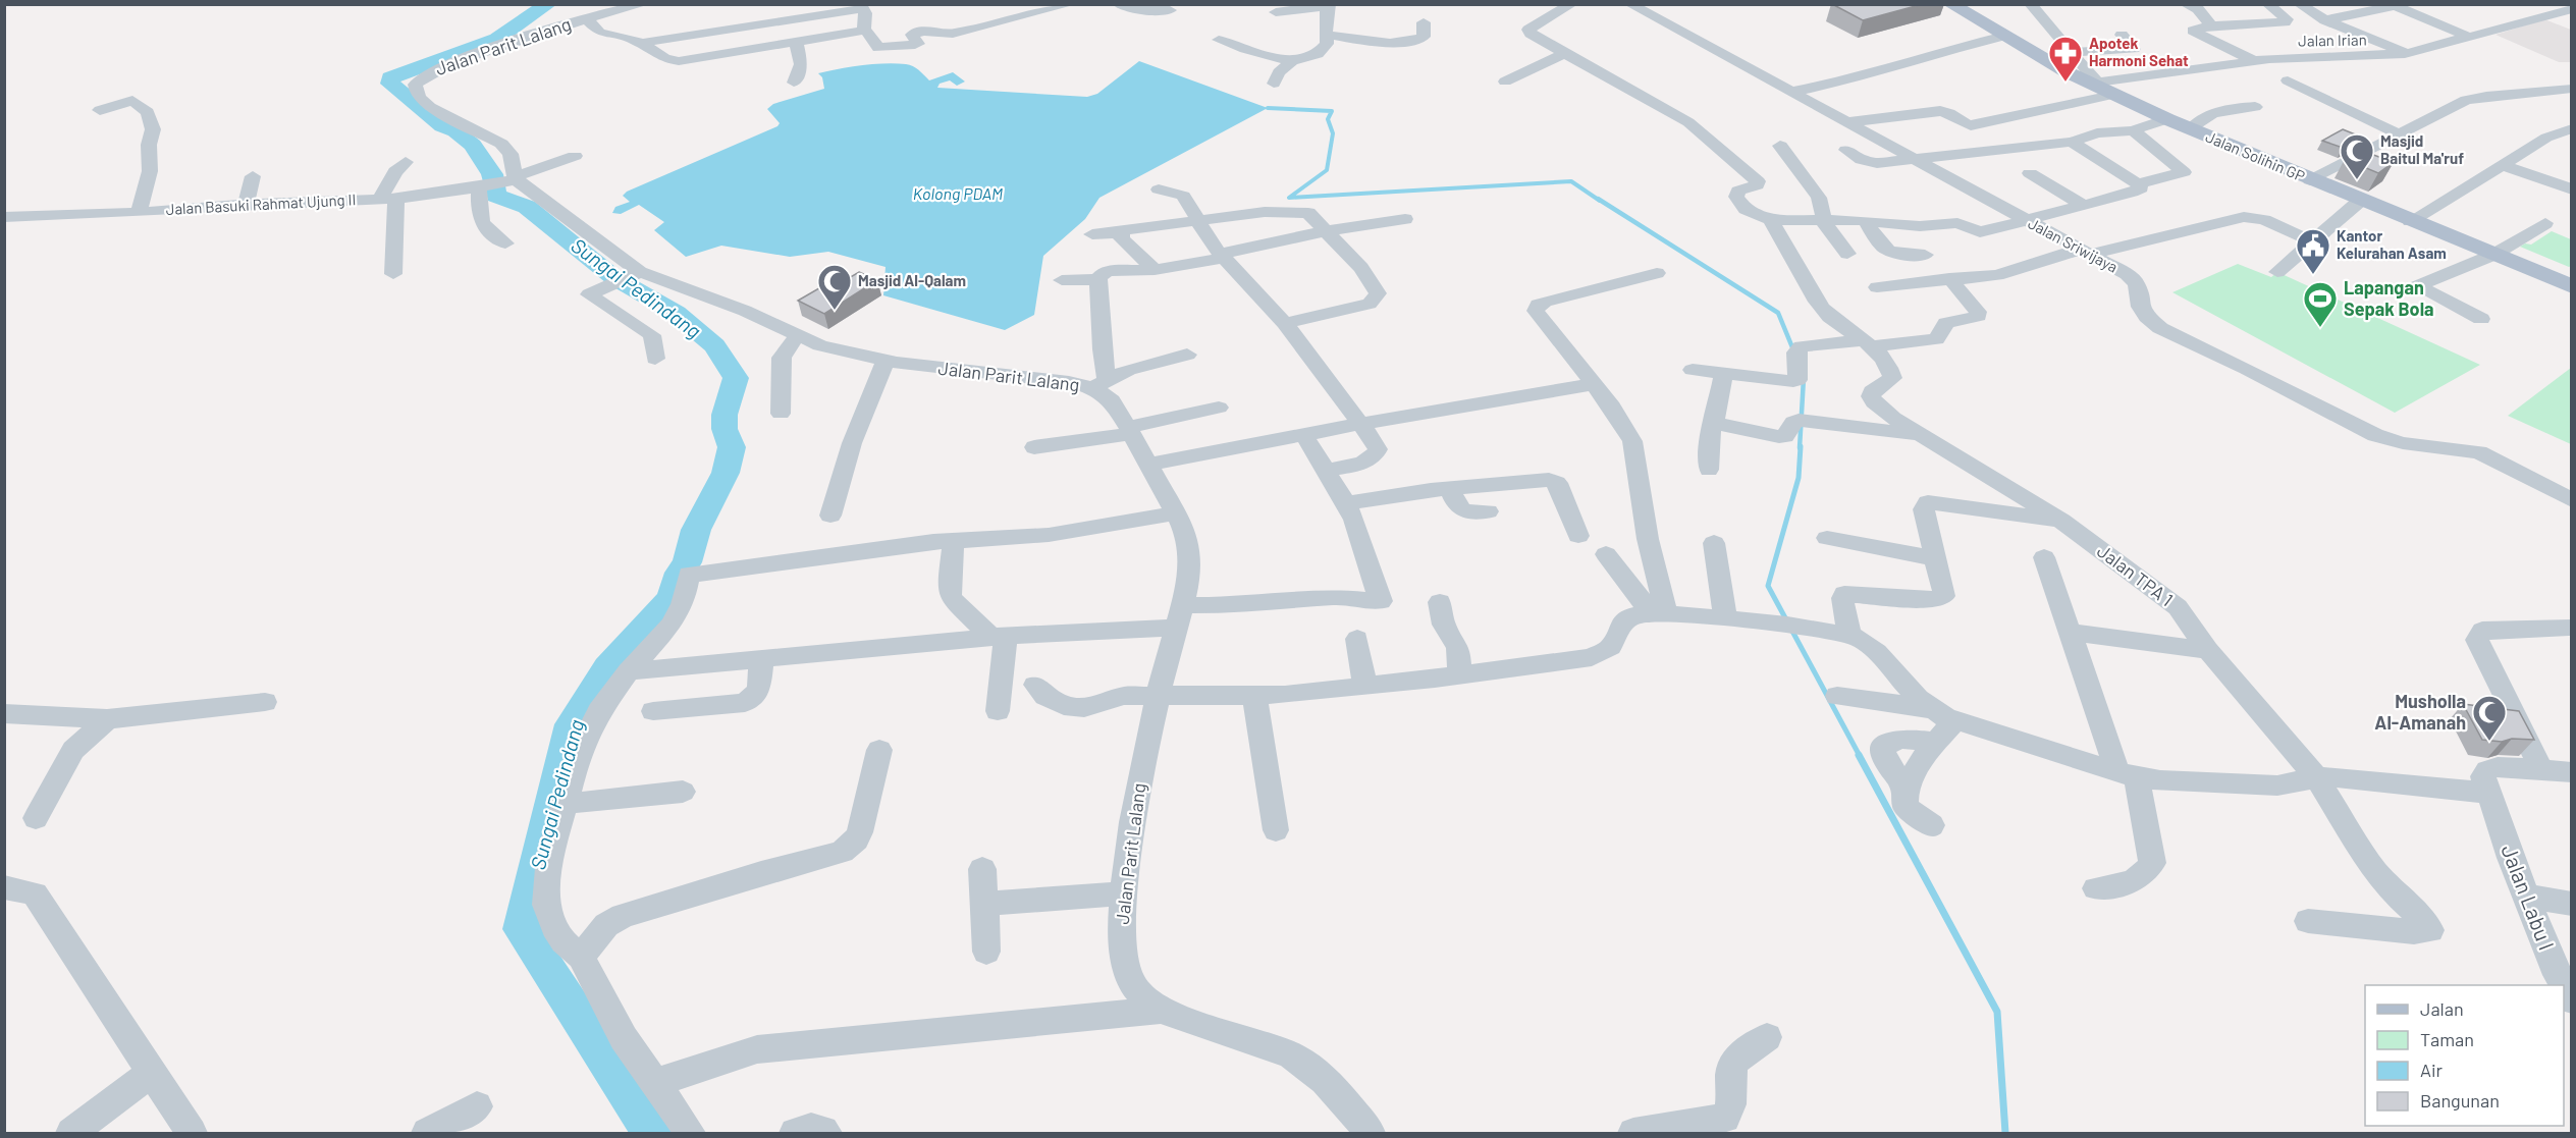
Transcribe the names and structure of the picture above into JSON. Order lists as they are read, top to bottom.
{
  "streets": {
    "main road": ["Jalan Solihin GP"],
    "street": [
      "Jalan Irian",
      "Jalan Parit Lalang",
      "Jalan Basuki Rahmat Ujung II",
      "Jalan Sriwijaya",
      "Jalan TPA 1",
      "Jalan Labu I"
    ]
  },
  "crossings": [
    ["Jalan Irian", "Jalan Solihin GP"],
    ["Jalan Irian", "Jalan Sriwijaya"],
    ["Jalan Parit Lalang", "Jalan Basuki Rahmat Ujung II"]
  ],
  "water": ["Kolong PDAM", "Sungai Pedindang"],
  "places": {
    "pharmacy": ["Apotek Harmoni Sehat"],
    "mosque": ["Masjid Baitul Ma'ruf", "Masjid Al-Qalam", "Musholla Al-Amanah"],
    "public building": ["Kantor Kelurahan Asam"],
    "sports": ["Lapangan Sepak Bola"]
  },
  "legend": [
    "Jalan",
    "Taman",
    "Air",
    "Bangunan"
  ]
}
